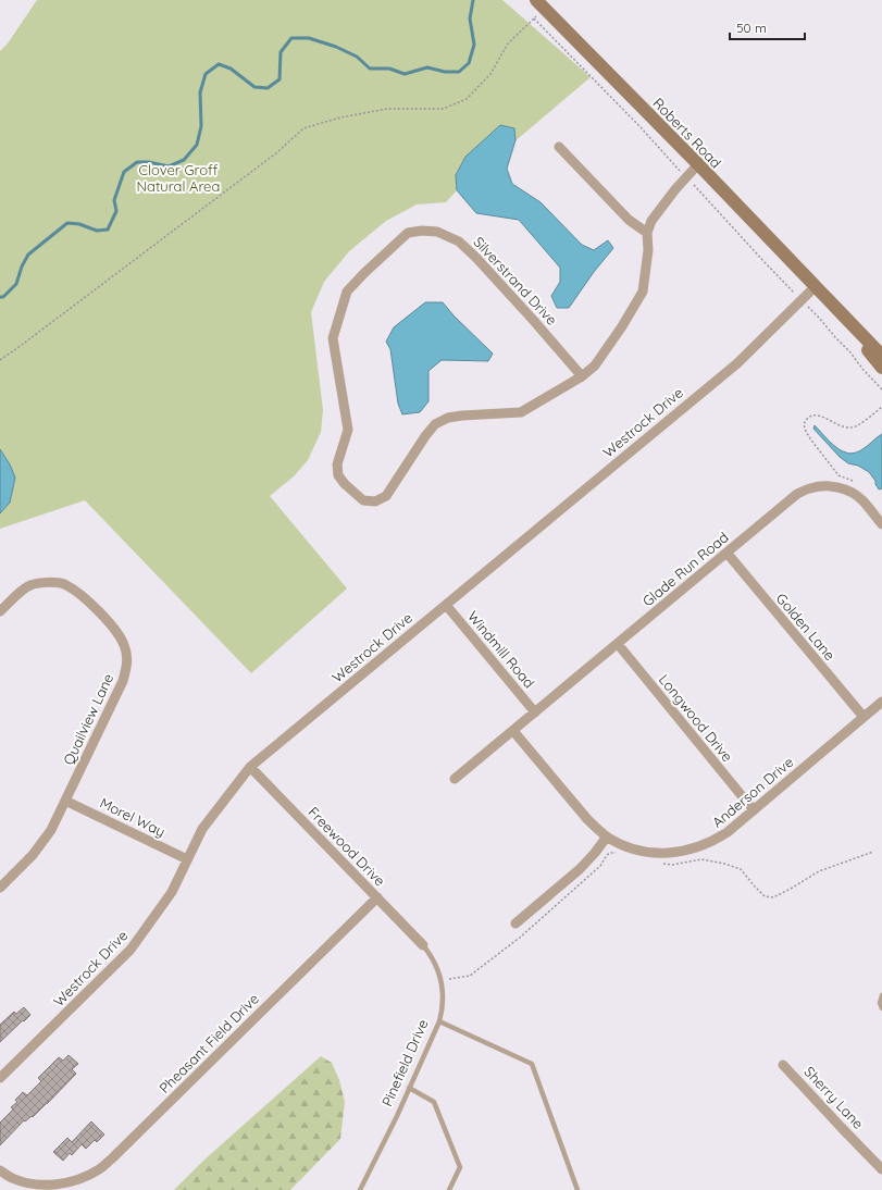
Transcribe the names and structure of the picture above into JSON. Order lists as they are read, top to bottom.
{
  "streets": {
    "main road": ["Roberts Road"],
    "street": [
      "Silverstrand Drive",
      "Westrock Drive",
      "Glade Run Road",
      "Golden Lane",
      "Windmill Road",
      "Longwood Drive",
      "Quailview Lane",
      "Anderson Drive",
      "Morel Way",
      "Freewood Drive",
      "Pheasant Field Drive",
      "Sherry Lane"
    ],
    "lane": ["Pinefield Drive"]
  },
  "crossings": [
    ["Roberts Road", "Westrock Drive"],
    ["Westrock Drive", "Windmill Road"],
    ["Westrock Drive", "Morel Way"],
    ["Westrock Drive", "Freewood Drive"],
    ["Glade Run Road", "Golden Lane"],
    ["Glade Run Road", "Windmill Road"],
    ["Glade Run Road", "Longwood Drive"],
    ["Glade Run Road", "Anderson Drive"],
    ["Golden Lane", "Anderson Drive"],
    ["Longwood Drive", "Anderson Drive"],
    ["Quailview Lane", "Morel Way"],
    ["Freewood Drive", "Pheasant Field Drive"],
    ["Freewood Drive", "Pinefield Drive"]
  ],
  "parks": ["Clover Groff Natural Area"],
  "scale_bar": "50 m"
}
